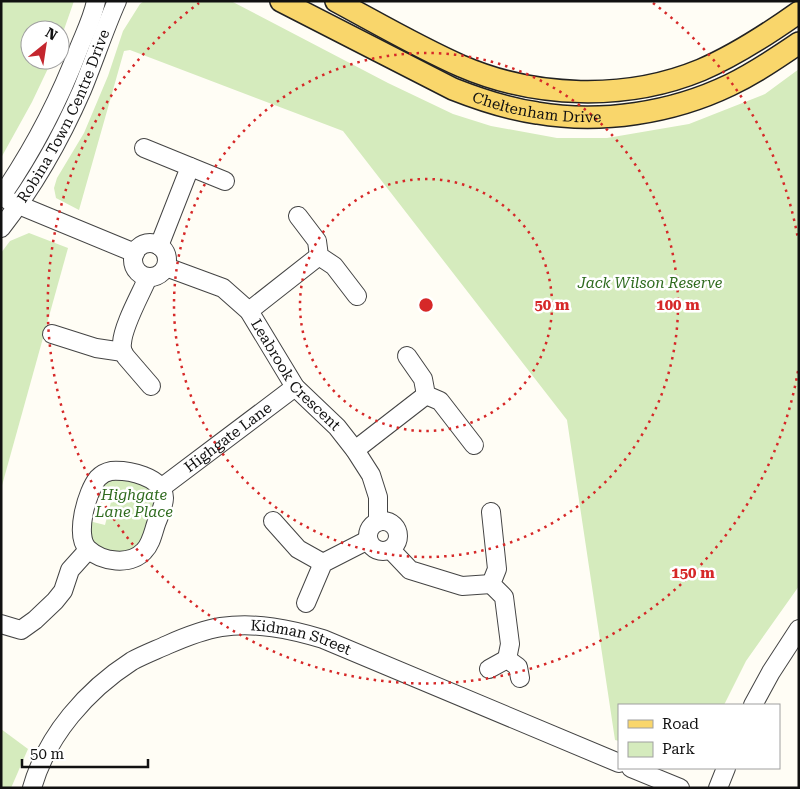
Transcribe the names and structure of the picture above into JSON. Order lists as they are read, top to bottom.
{
  "streets": {
    "main road": ["Cheltenham Drive"],
    "street": [
      "Robina Town Centre Drive",
      "Leabrook Crescent",
      "Highgate Lane",
      "Kidman Street"
    ]
  },
  "crossings": [
    ["Leabrook Crescent", "Highgate Lane"]
  ],
  "parks": ["Jack Wilson Reserve", "Highgate Lane Place"],
  "legend": ["Road", "Park"],
  "scale_bar": "50 m",
  "north": "top right",
  "rings": ["50 m", "100 m", "150 m"]
}
